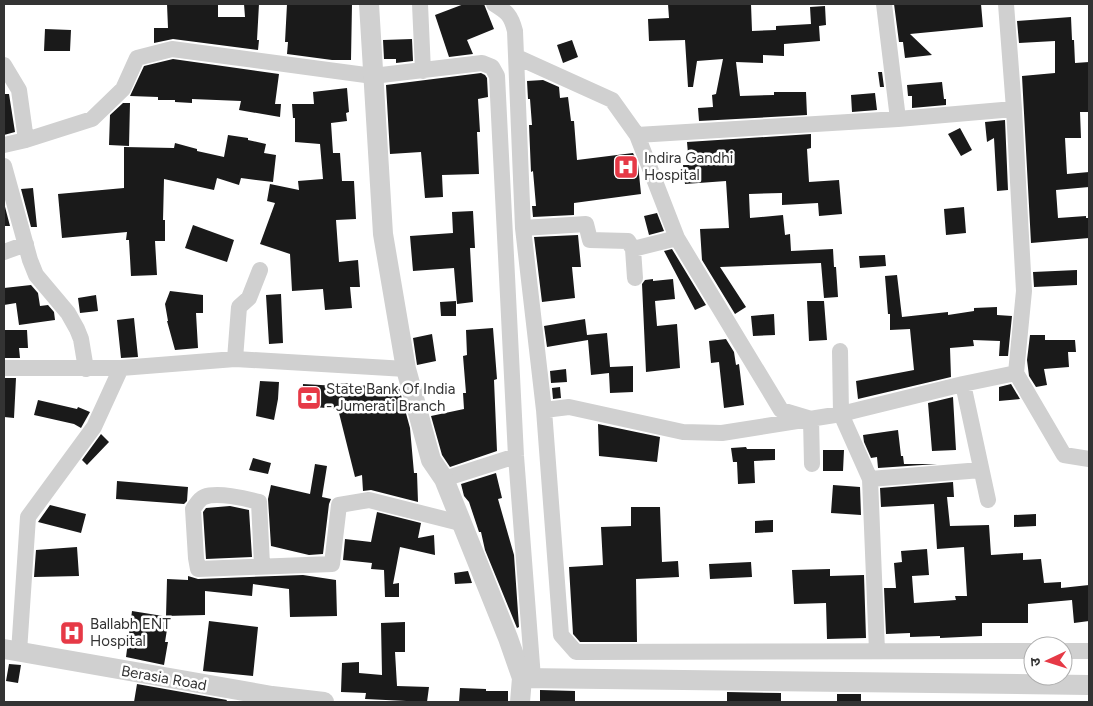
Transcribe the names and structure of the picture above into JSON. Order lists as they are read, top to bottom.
{
  "streets": {
    "street": ["Berasia Road"]
  },
  "places": {
    "hospital": ["Indira Gandhi Hospital", "Ballabh ENT Hospital"],
    "bank": ["State Bank Of India - Jumerati Branch"]
  },
  "north": "left"
}
